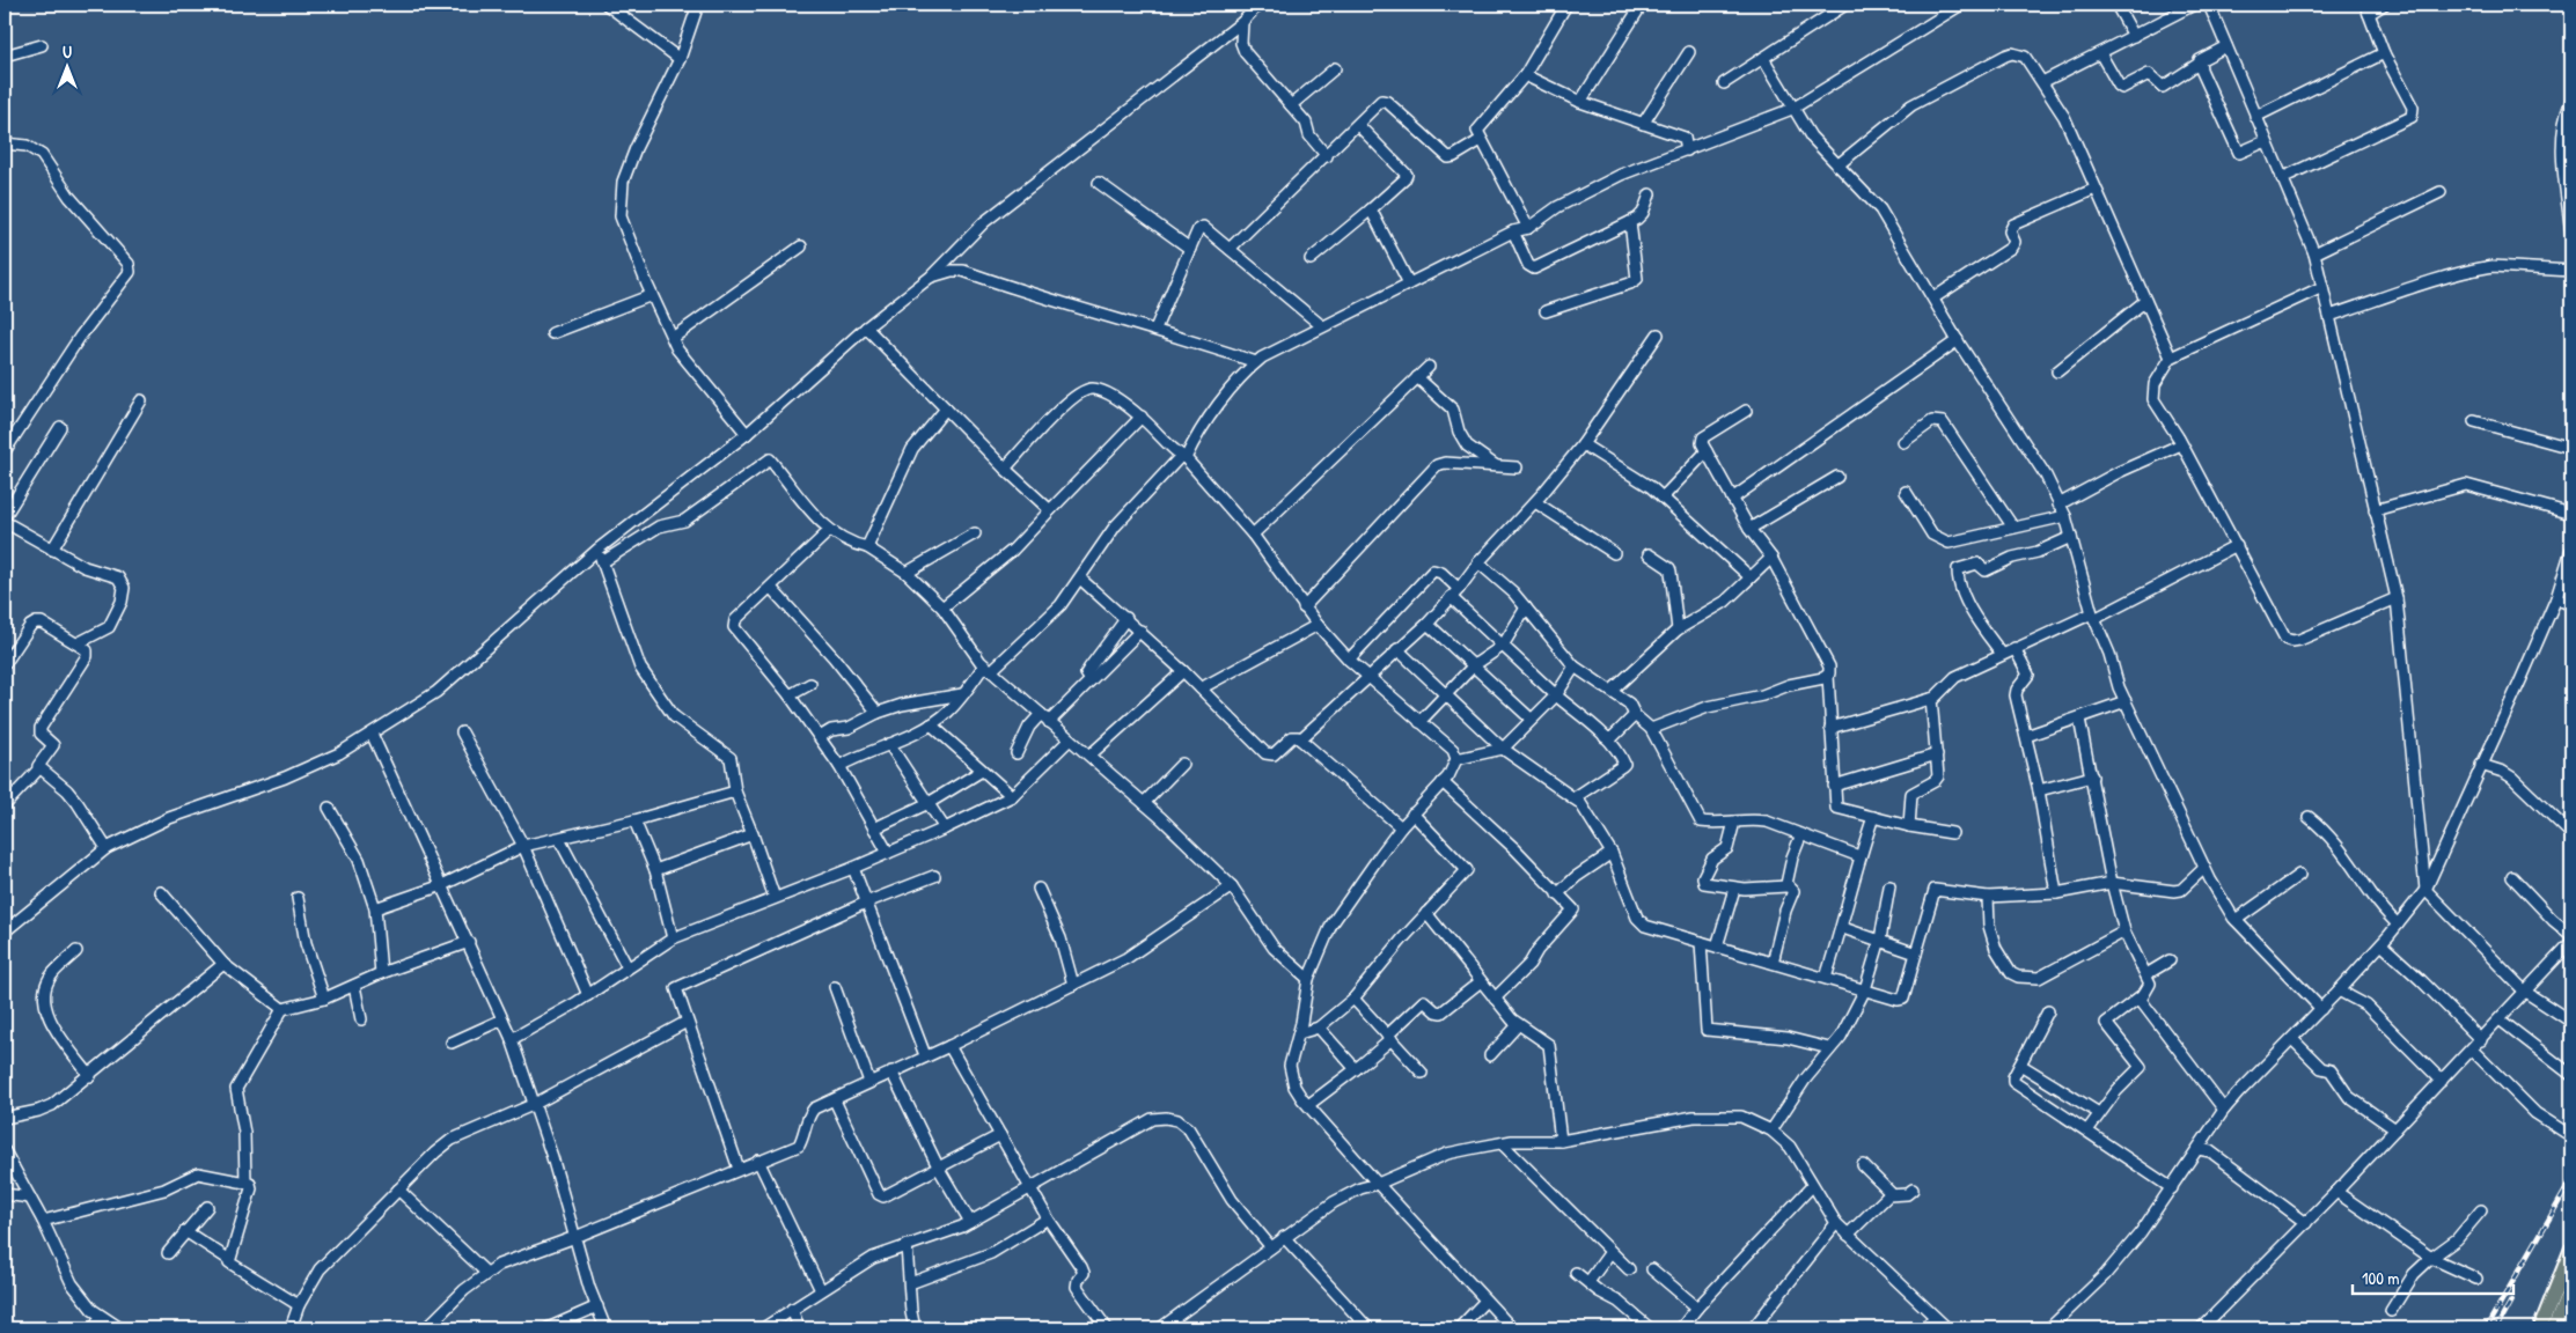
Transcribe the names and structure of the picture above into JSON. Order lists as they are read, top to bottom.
{
  "scale_bar": "100 m",
  "north": "top"
}
